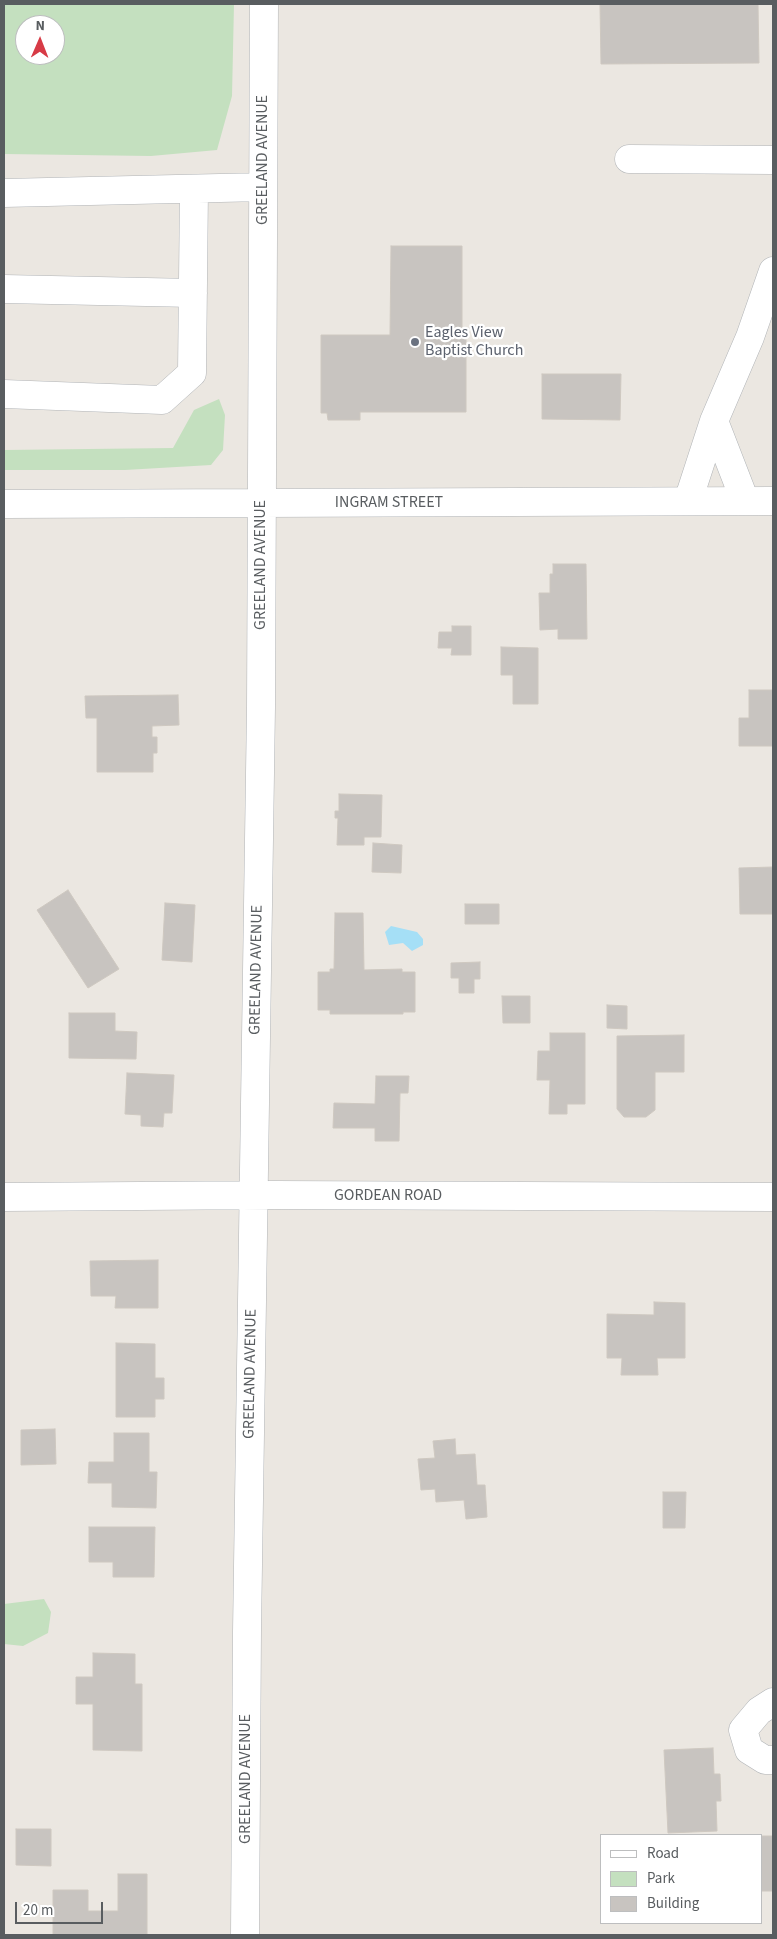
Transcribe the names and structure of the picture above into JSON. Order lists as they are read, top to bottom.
{
  "streets": {
    "street": ["GREELAND AVENUE", "INGRAM STREET", "GORDEAN ROAD"]
  },
  "crossings": [
    ["GREELAND AVENUE", "INGRAM STREET"],
    ["GREELAND AVENUE", "GORDEAN ROAD"]
  ],
  "places": ["Eagles View Baptist Church"],
  "legend": ["Road", "Park", "Building"],
  "scale_bar": "20 m",
  "north": "top"
}
